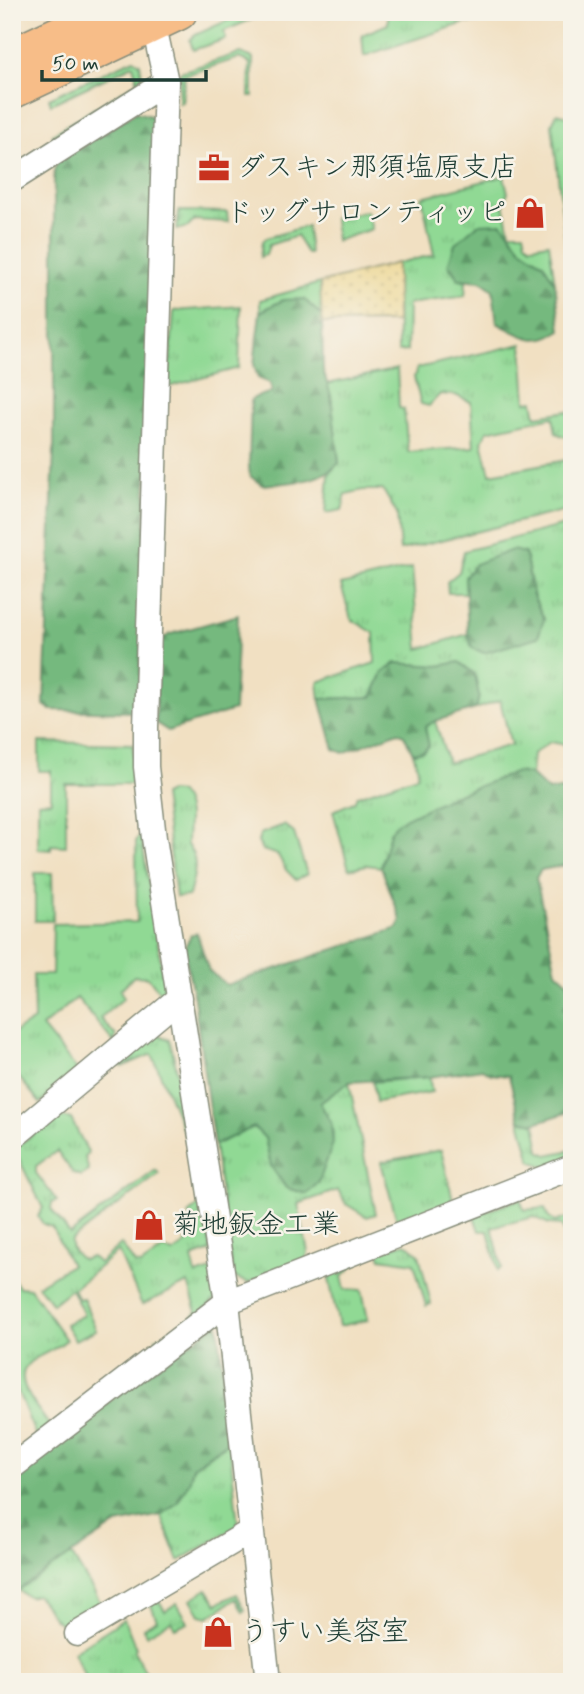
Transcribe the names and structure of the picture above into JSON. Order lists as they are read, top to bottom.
{
  "places": {
    "office": ["ダスキン那須塩原支店"],
    "shop": ["ドッグサロンティッピ", "菊地鈑金工業", "うすい美容室"]
  },
  "scale_bar": "50 m"
}
